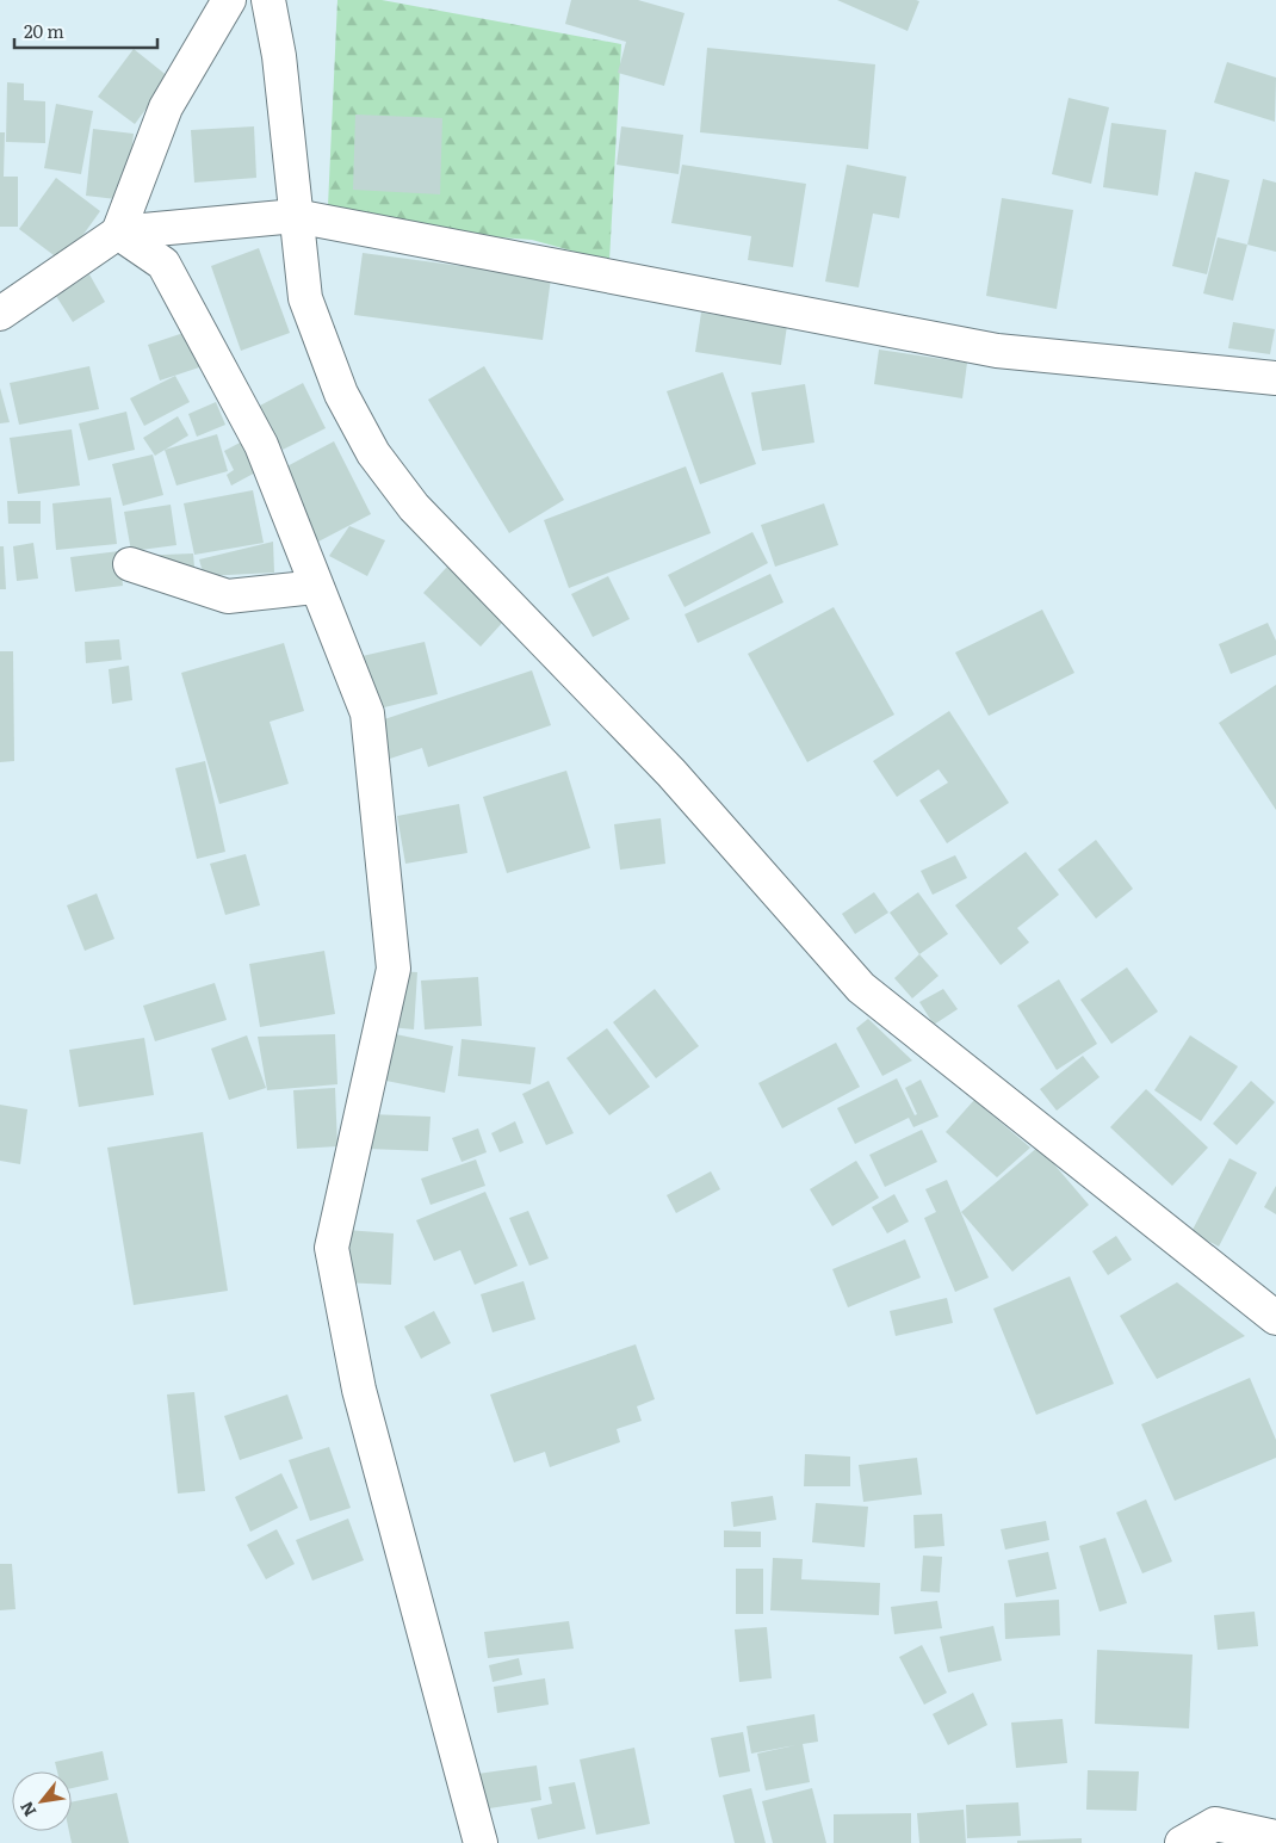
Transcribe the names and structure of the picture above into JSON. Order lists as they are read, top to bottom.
{
  "scale_bar": "20 m",
  "north": "bottom left"
}
